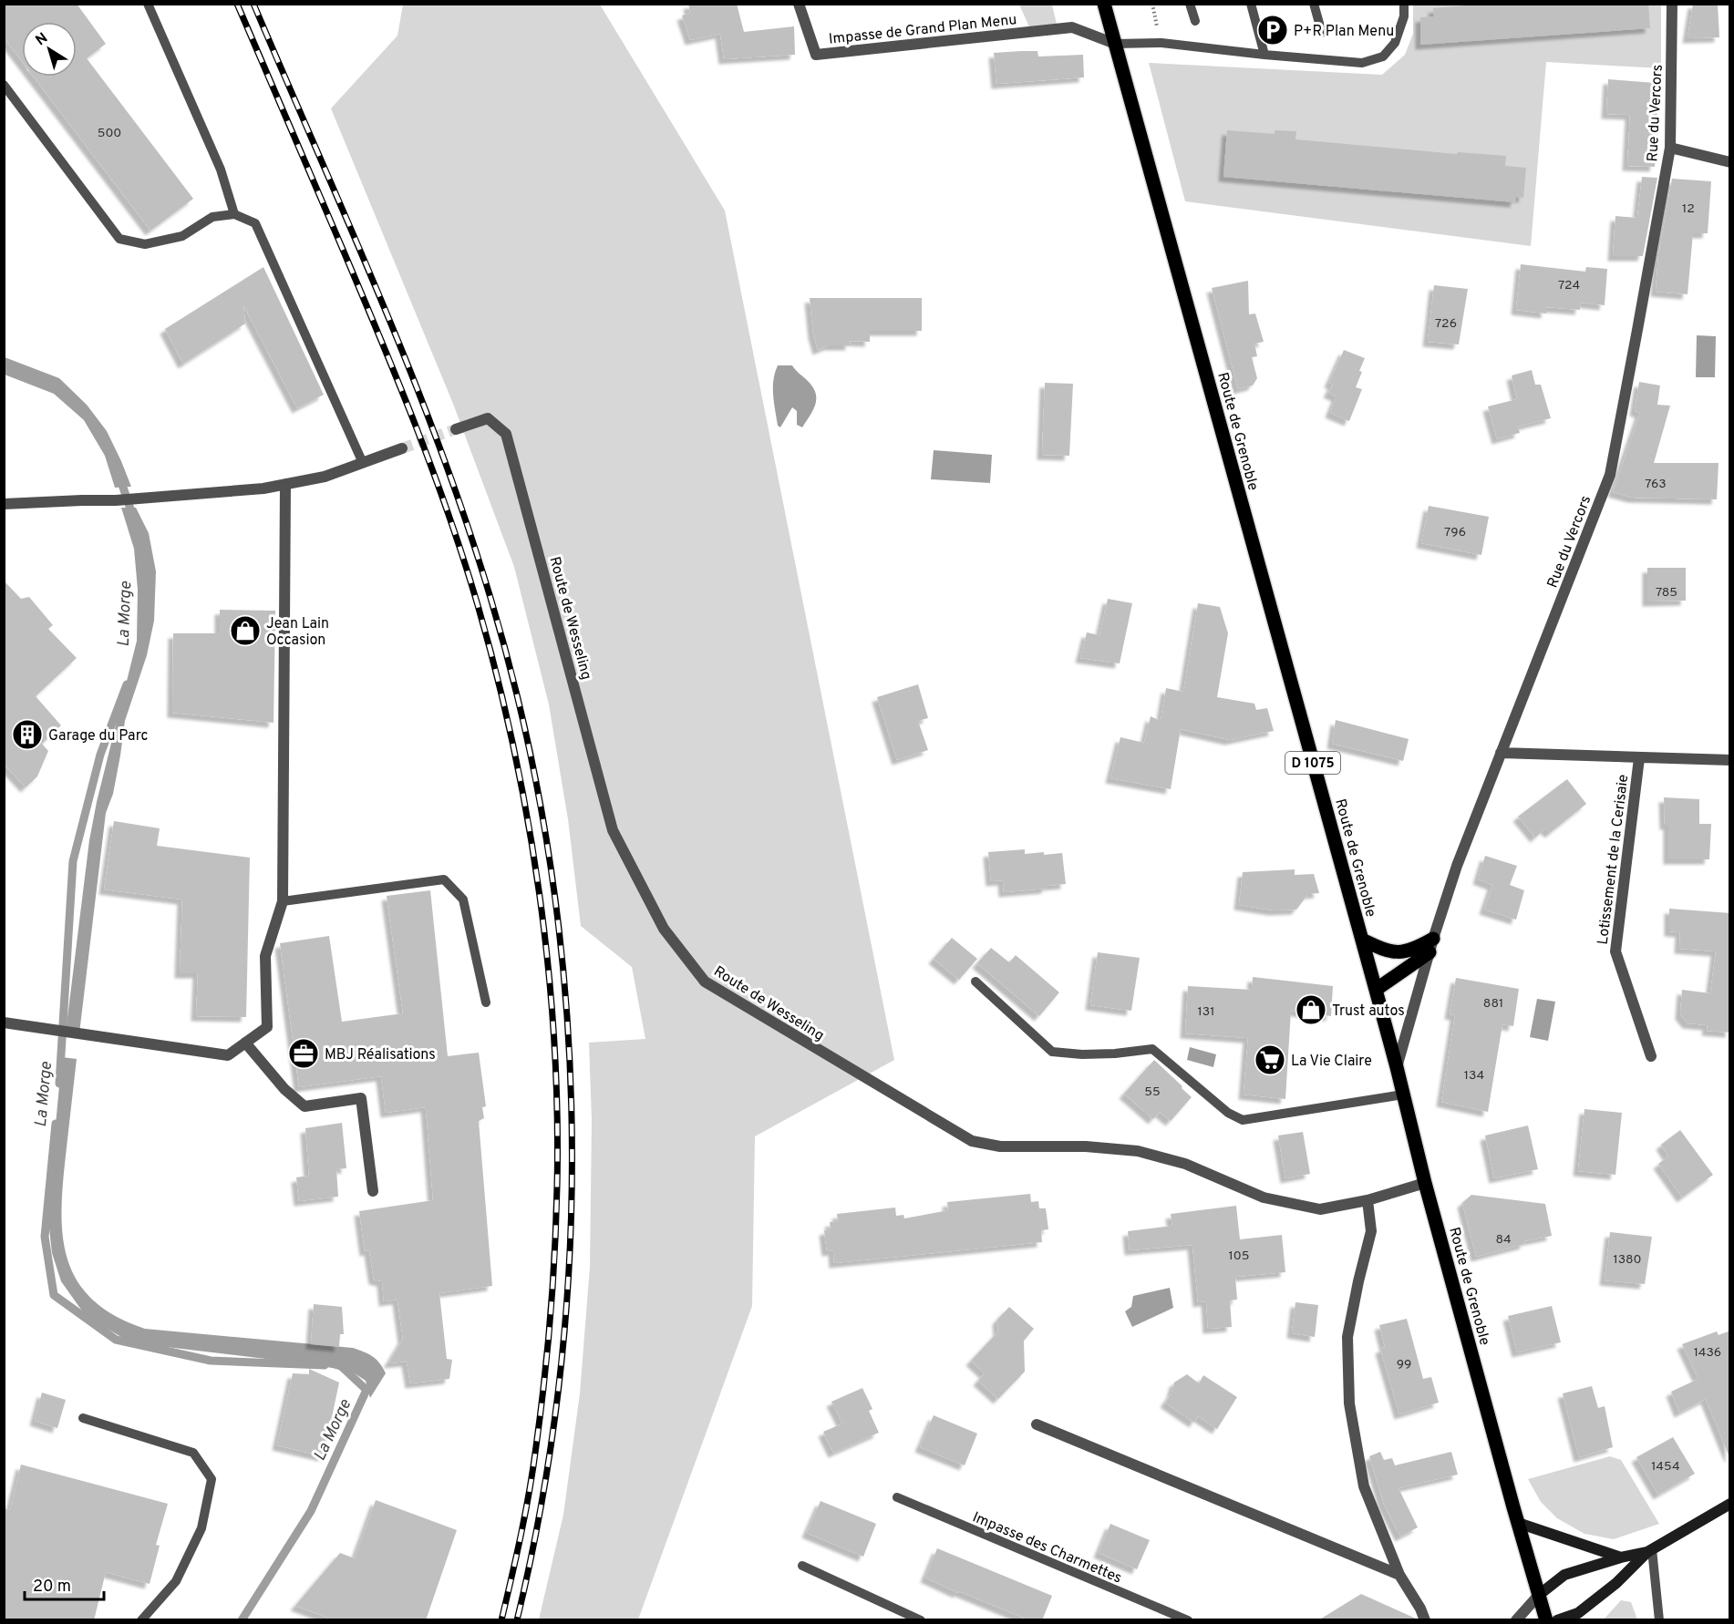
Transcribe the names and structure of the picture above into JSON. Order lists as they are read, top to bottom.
{
  "streets": {
    "main road": ["Route de Grenoble", "D 1075"],
    "street": [
      "Impasse de Grand Plan Menu",
      "Rue du Vercors",
      "Route de Wesseling",
      "Lotissement de la Cerisaie"
    ],
    "lane": ["Impasse des Charmettes"]
  },
  "crossings": [
    ["Impasse de Grand Plan Menu", "Route de Grenoble"],
    ["Rue du Vercors", "Route de Grenoble"],
    ["Rue du Vercors", "Lotissement de la Cerisaie"],
    ["Route de Grenoble", "Route de Wesseling"],
    ["Route de Grenoble", "D 1075"]
  ],
  "water": ["La Morge"],
  "places": {
    "parking": ["P+R Plan Menu"],
    "shop": ["Jean Lain Occasion", "Trust autos"],
    "building": ["Garage du Parc"],
    "office": ["MBJ Réalisations"],
    "supermarket": ["La Vie Claire"]
  },
  "house_numbers": [
    "500",
    "12",
    "724",
    "726",
    "763",
    "796",
    "785",
    "881",
    "131",
    "134",
    "55",
    "84",
    "105",
    "1380",
    "1436",
    "99",
    "1454"
  ],
  "scale_bar": "20 m",
  "north": "top left"
}
